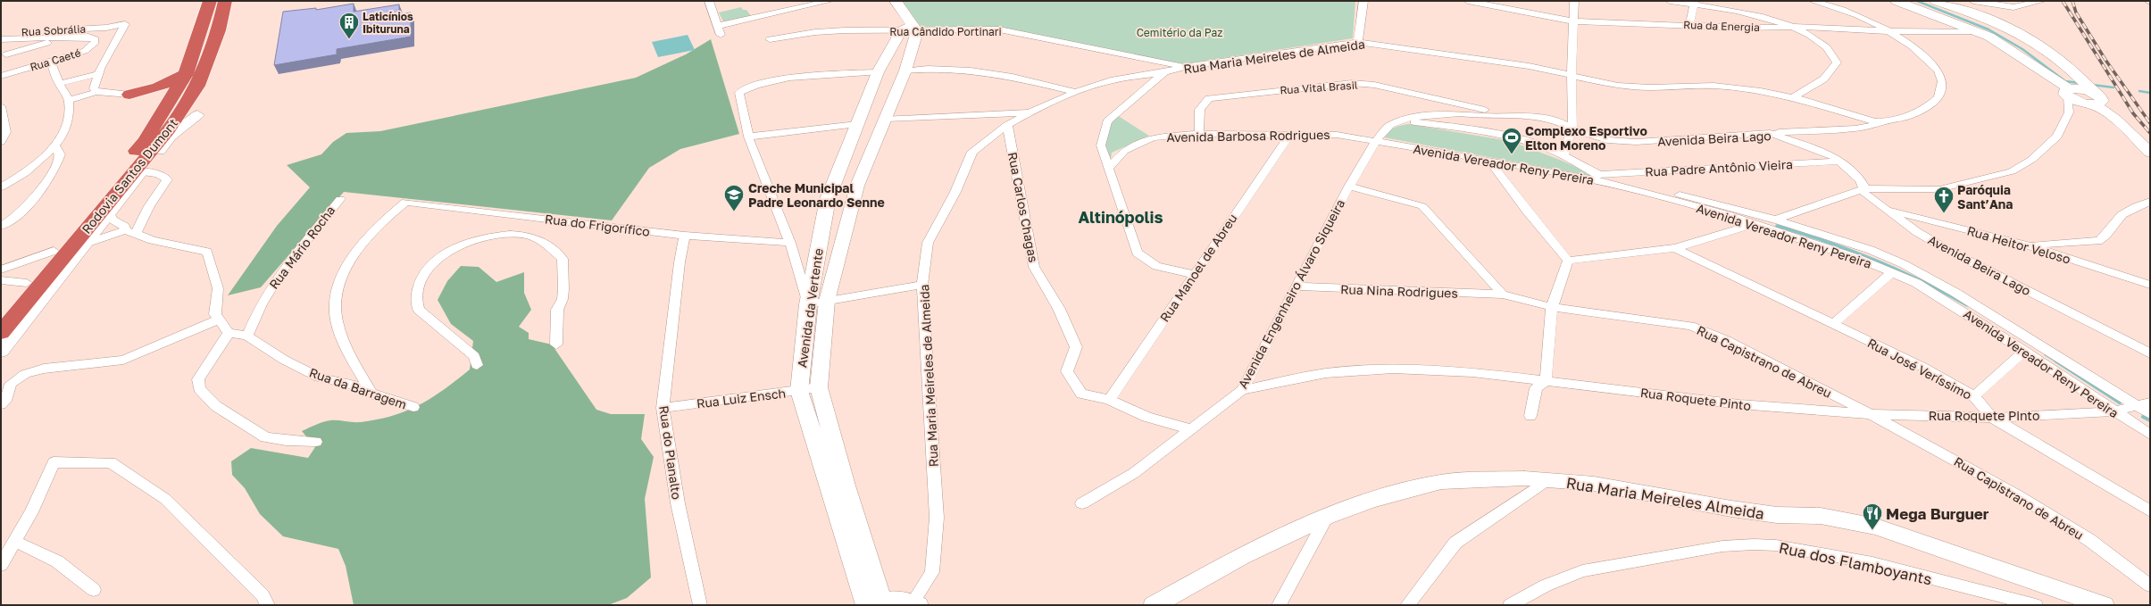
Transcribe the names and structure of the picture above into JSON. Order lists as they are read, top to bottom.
{
  "streets": {
    "highway": ["Rodovia Santos Dumont"],
    "street": [
      "Rua da Energia",
      "Rua Sobrália",
      "Rua Cândido Portinari",
      "Rua Maria Meireles de Almeida",
      "Rua Caeté",
      "Rua Vital Brasil",
      "Avenida Barbosa Rodrigues",
      "Avenida Beira Lago",
      "Avenida Vereador Reny Pereira",
      "Rua Padre Antônio Vieira",
      "Rua Carlos Chagas",
      "Rua do Frigorífico",
      "Rua Heitor Veloso",
      "Rua Mário Rocha",
      "Rua Manoel de Abreu",
      "Rua Nina Rodrigues",
      "Avenida Engenheiro Álvaro Siqueira",
      "Avenida da Vertente",
      "Rua Capistrano de Abreu",
      "Rua José Veríssimo",
      "Rua da Barragem",
      "Rua Luiz Ensch",
      "Rua Roquete Pinto",
      "Rua do Planalto",
      "Rua Maria Meireles Almeida",
      "Rua dos Flamboyants"
    ]
  },
  "crossings": [
    ["Rua da Energia", "Rua Maria Meireles de Almeida"],
    ["Rua Cândido Portinari", "Rua Maria Meireles de Almeida"],
    ["Rua Cândido Portinari", "Avenida da Vertente"],
    ["Rua Maria Meireles de Almeida", "Rua Carlos Chagas"],
    ["Rua Vital Brasil", "Avenida Barbosa Rodrigues"],
    ["Rua Vital Brasil", "Avenida Beira Lago"],
    ["Avenida Barbosa Rodrigues", "Avenida Beira Lago"],
    ["Avenida Barbosa Rodrigues", "Avenida Vereador Reny Pereira"],
    ["Avenida Barbosa Rodrigues", "Rua Manoel de Abreu"],
    ["Avenida Barbosa Rodrigues", "Avenida Engenheiro Álvaro Siqueira"],
    ["Avenida Beira Lago", "Avenida Vereador Reny Pereira"],
    ["Avenida Beira Lago", "Rua Padre Antônio Vieira"],
    ["Avenida Beira Lago", "Rua Heitor Veloso"],
    ["Avenida Beira Lago", "Avenida Engenheiro Álvaro Siqueira"],
    ["Avenida Vereador Reny Pereira", "Rua Padre Antônio Vieira"],
    ["Avenida Vereador Reny Pereira", "Avenida Engenheiro Álvaro Siqueira"],
    ["Avenida Vereador Reny Pereira", "Rua Roquete Pinto"],
    ["Rua Carlos Chagas", "Rua Manoel de Abreu"],
    ["Rua Carlos Chagas", "Avenida Engenheiro Álvaro Siqueira"],
    ["Rua do Frigorífico", "Rua da Barragem"],
    ["Rua do Frigorífico", "Rua do Planalto"],
    ["Rua Mário Rocha", "Rua da Barragem"],
    ["Rua Nina Rodrigues", "Avenida Engenheiro Álvaro Siqueira"],
    ["Rua Nina Rodrigues", "Rua Capistrano de Abreu"],
    ["Avenida Engenheiro Álvaro Siqueira", "Rua Roquete Pinto"],
    ["Avenida da Vertente", "Rua Luiz Ensch"],
    ["Rua Capistrano de Abreu", "Rua Roquete Pinto"],
    ["Rua José Veríssimo", "Rua Roquete Pinto"],
    ["Rua Luiz Ensch", "Rua do Planalto"]
  ],
  "districts": ["Altinópolis"],
  "parks": ["Cemitério da Paz"],
  "places": {
    "building": ["Laticínios Ibituruna"],
    "sports": ["Complexo Esportivo Elton Moreno"],
    "school or university": ["Creche Municipal Padre Leonardo Senne"],
    "church": ["Paróquia Sant’Ana"],
    "restaurant": ["Mega Burguer"]
  }
}
